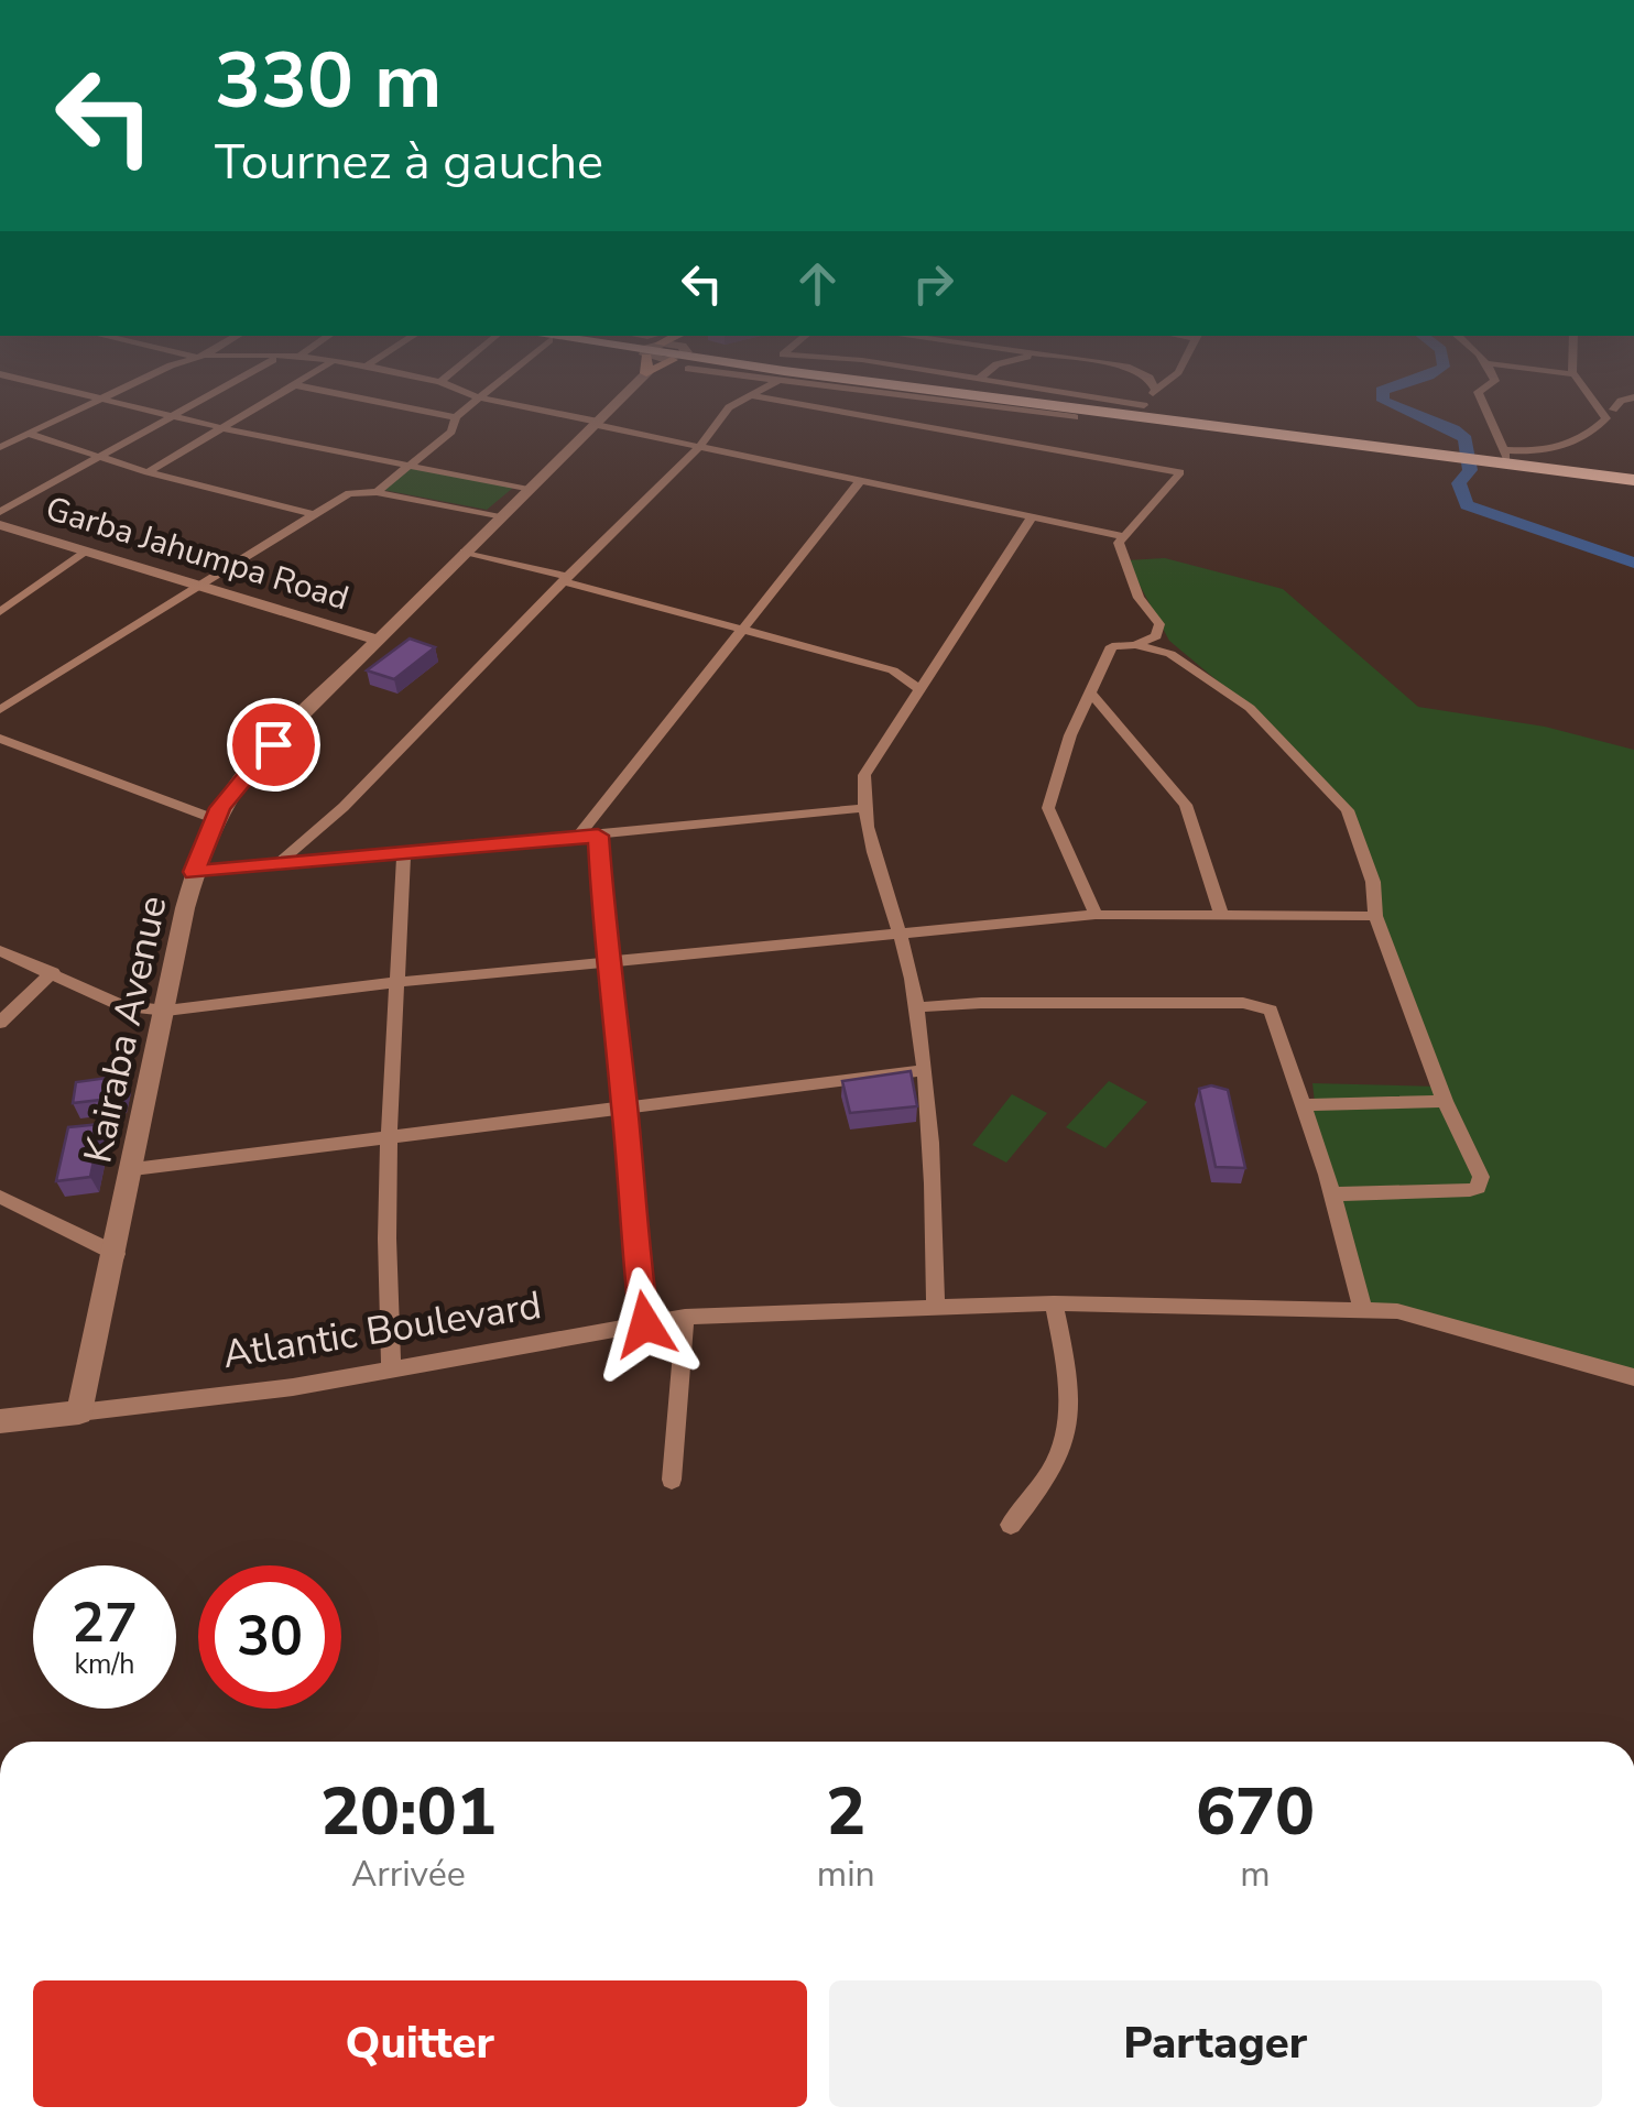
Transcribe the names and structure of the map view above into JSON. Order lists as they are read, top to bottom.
{
  "streets": {
    "street": ["Garba Jahumpa Road", "Kairaba Avenue", "Atlantic Boulevard"]
  },
  "crossings": [
    ["Garba Jahumpa Road", "Kairaba Avenue"],
    ["Kairaba Avenue", "Atlantic Boulevard"]
  ],
  "page": {
    "turn": ["330 m", "Tournez à gauche"],
    "speed": "27 km/h",
    "limit": "30",
    "eta": [
      "20:01",
      "Arrivée",
      "2",
      "min",
      "670",
      "m"
    ],
    "buttons": ["Quitter", "Partager"]
  }
}
